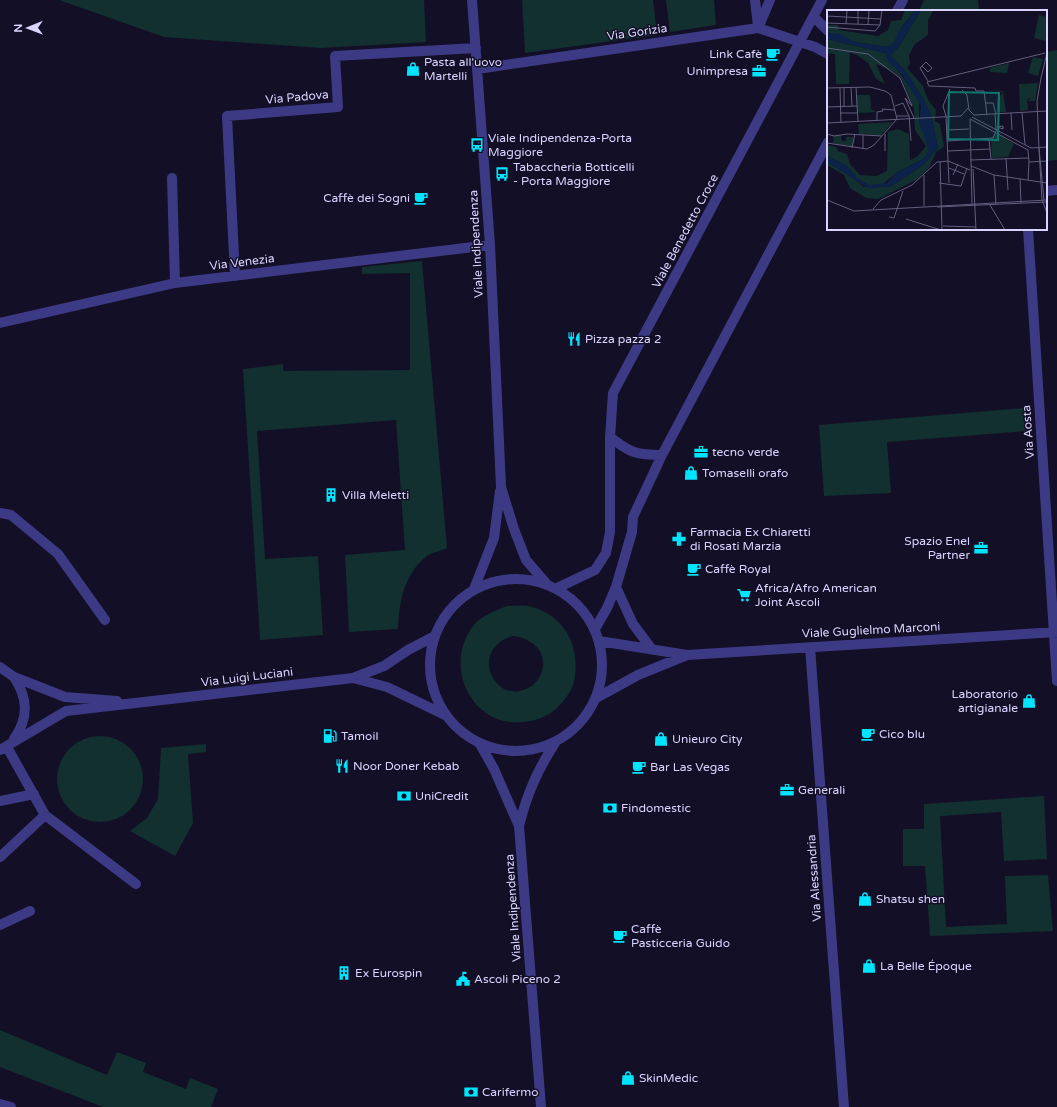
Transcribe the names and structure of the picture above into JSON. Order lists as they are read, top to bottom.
{
  "streets": {
    "street": [
      "Via Gorizia",
      "Via Padova",
      "Viale Benedetto Croce",
      "Viale Indipendenza",
      "Via Venezia",
      "Via Aosta",
      "Viale Guglielmo Marconi",
      "Via Luigi Luciani",
      "Via Alessandria"
    ]
  },
  "crossings": [
    ["Via Gorizia", "Viale Benedetto Croce"],
    ["Via Gorizia", "Viale Indipendenza"],
    ["Via Padova", "Viale Indipendenza"],
    ["Via Padova", "Via Venezia"],
    ["Viale Benedetto Croce", "Viale Indipendenza"],
    ["Viale Indipendenza", "Via Venezia"],
    ["Viale Indipendenza", "Viale Guglielmo Marconi"],
    ["Viale Indipendenza", "Via Luigi Luciani"],
    ["Via Aosta", "Viale Guglielmo Marconi"],
    ["Viale Guglielmo Marconi", "Via Alessandria"]
  ],
  "places": {
    "cafe": [
      "Link Cafè",
      "Caffè dei Sogni",
      "Caffè Royal",
      "Cico blu",
      "Bar Las Vegas",
      "Caffè Pasticceria Guido"
    ],
    "shop": [
      "Pasta all'uovo Martelli",
      "Tomaselli orafo",
      "Laboratorio artigianale",
      "Unieuro City",
      "Shatsu shen",
      "La Belle Époque",
      "SkinMedic"
    ],
    "office": [
      "Unimpresa",
      "tecno verde",
      "Spazio Enel Partner",
      "Generali"
    ],
    "bus stop": ["Viale Indipendenza-Porta Maggiore", "Tabaccheria Botticelli - Porta Maggiore"],
    "restaurant": ["Pizza pazza 2", "Noor Doner Kebab"],
    "building": ["Villa Meletti", "Ex Eurospin"],
    "pharmacy": ["Farmacia Ex Chiaretti di Rosati Marzia"],
    "supermarket": ["Africa/Afro American Joint Ascoli"],
    "fuel station": ["Tamoil"],
    "bank": ["UniCredit", "Findomestic", "Carifermo"],
    "public building": ["Ascoli Piceno 2"]
  },
  "north": "left"
}
